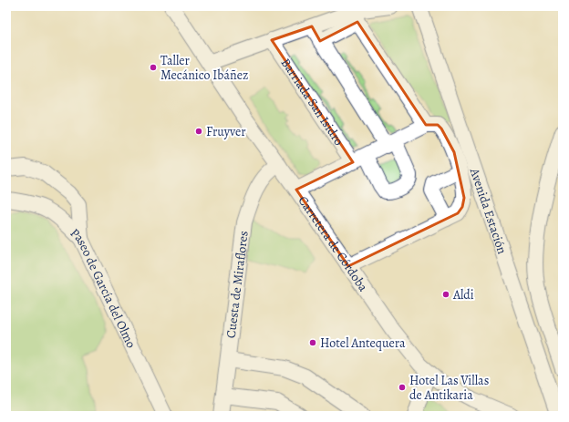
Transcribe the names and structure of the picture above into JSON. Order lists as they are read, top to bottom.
{
  "streets": {
    "street": [
      "Barriada San Isidro",
      "Avenida Estación",
      "Carretera de Córdoba",
      "Cuesta de Miraflores",
      "Paseo de García del Olmo"
    ]
  },
  "crossings": [
    ["Carretera de Córdoba", "Cuesta de Miraflores"]
  ],
  "places": [
    "Taller Mecánico Ibáñez",
    "Fruyver",
    "Aldi",
    "Hotel Antequera",
    "Hotel Las Villas de Antikaria"
  ]
}
